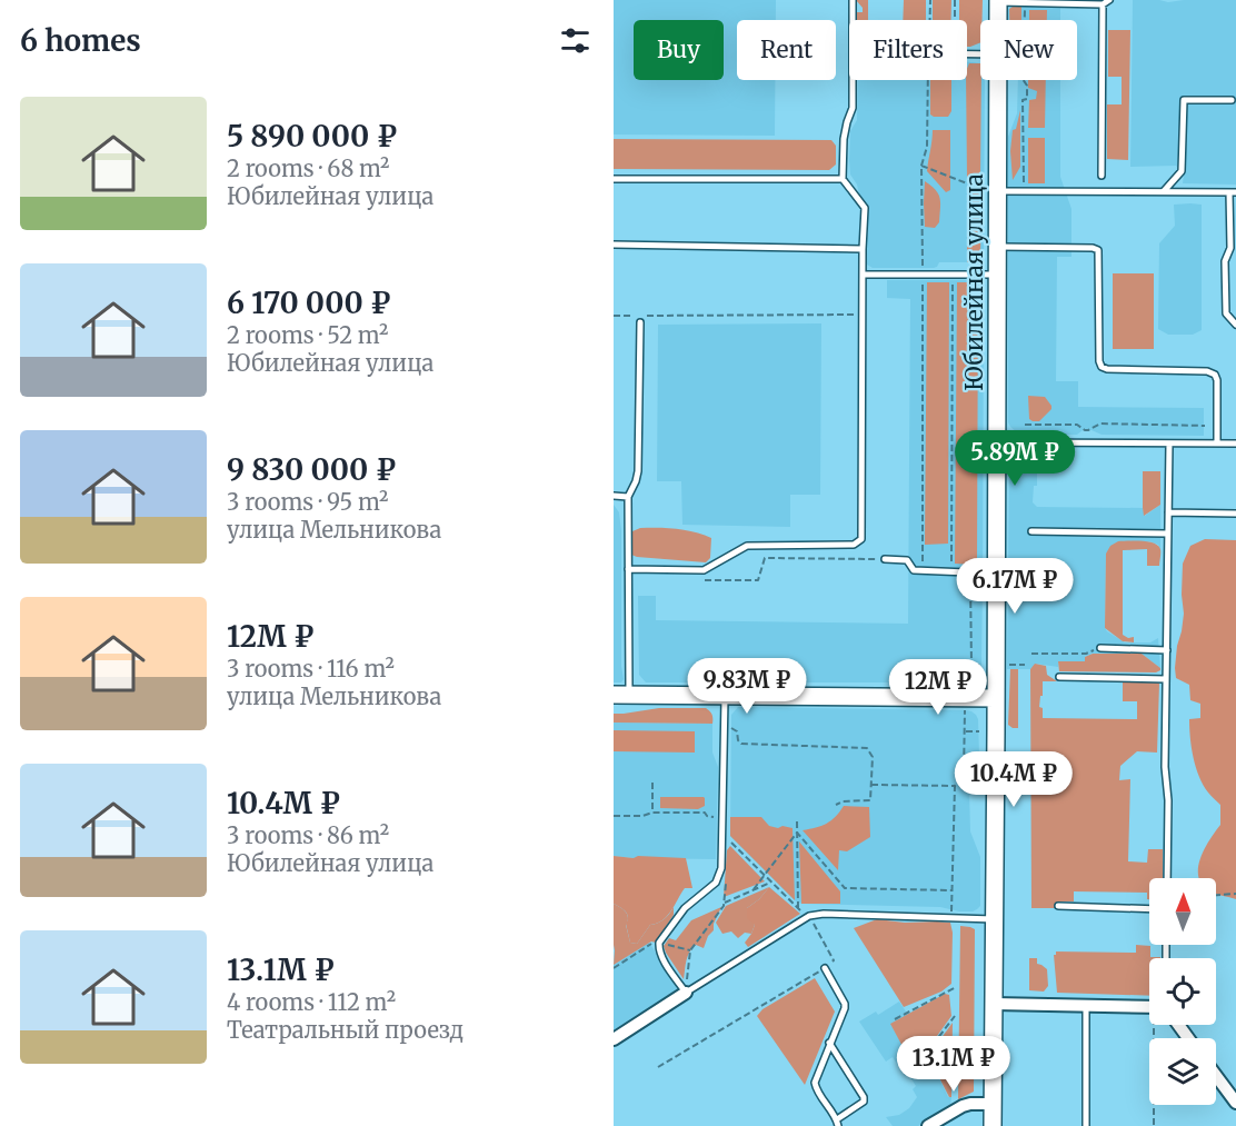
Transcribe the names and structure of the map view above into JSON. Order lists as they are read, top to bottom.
{
  "streets": {
    "main road": ["Юбилейная улица"]
  },
  "north": "top",
  "page": {
    "heading": "6 homes",
    "chip": [
      "Buy",
      "Rent",
      "Filters",
      "New"
    ],
    "list": [
      {
        "name": "5 890 000 ₽",
        "note": "2 rooms · 68 m² · Юбилейная улица"
      },
      {
        "name": "6 170 000 ₽",
        "note": "2 rooms · 52 m² · Юбилейная улица"
      },
      {
        "name": "9 830 000 ₽",
        "note": "3 rooms · 95 m² · улица Мельникова"
      },
      {
        "name": "12M ₽",
        "note": "3 rooms · 116 m² · улица Мельникова"
      },
      {
        "name": "10.4M ₽",
        "note": "3 rooms · 86 m² · Юбилейная улица"
      },
      {
        "name": "13.1M ₽",
        "note": "4 rooms · 112 m² · Театральный проезд"
      }
    ],
    "price": [
      "5.89M ₽",
      "6.17M ₽",
      "9.83M ₽",
      "12M ₽",
      "10.4M ₽",
      "13.1M ₽"
    ]
  }
}
